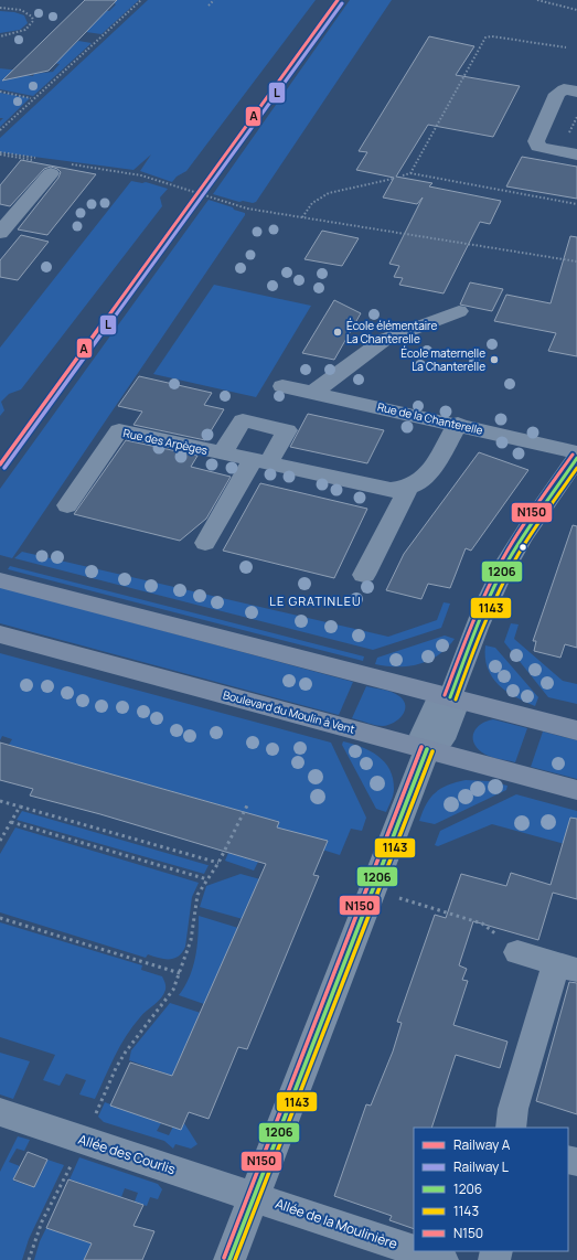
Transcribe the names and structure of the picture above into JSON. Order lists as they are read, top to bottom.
{
  "streets": {
    "main road": ["Boulevard du Moulin à Vent"],
    "street": [
      "Rue de la Chanterelle",
      "Rue des Arpèges",
      "Allée des Courlis",
      "Allée de la Moulinière"
    ]
  },
  "crossings": [
    ["Allée des Courlis", "Allée de la Moulinière"]
  ],
  "districts": ["LE GRATINLEU"],
  "places": ["École élémentaire La Chanterelle", "École maternelle La Chanterelle"],
  "lines": [
    "rail line A",
    "rail line L",
    "transit line N150",
    "transit line 1206",
    "transit line 1143"
  ],
  "legend": [
    "Railway A",
    "Railway L",
    "1206",
    "1143",
    "N150"
  ]
}
